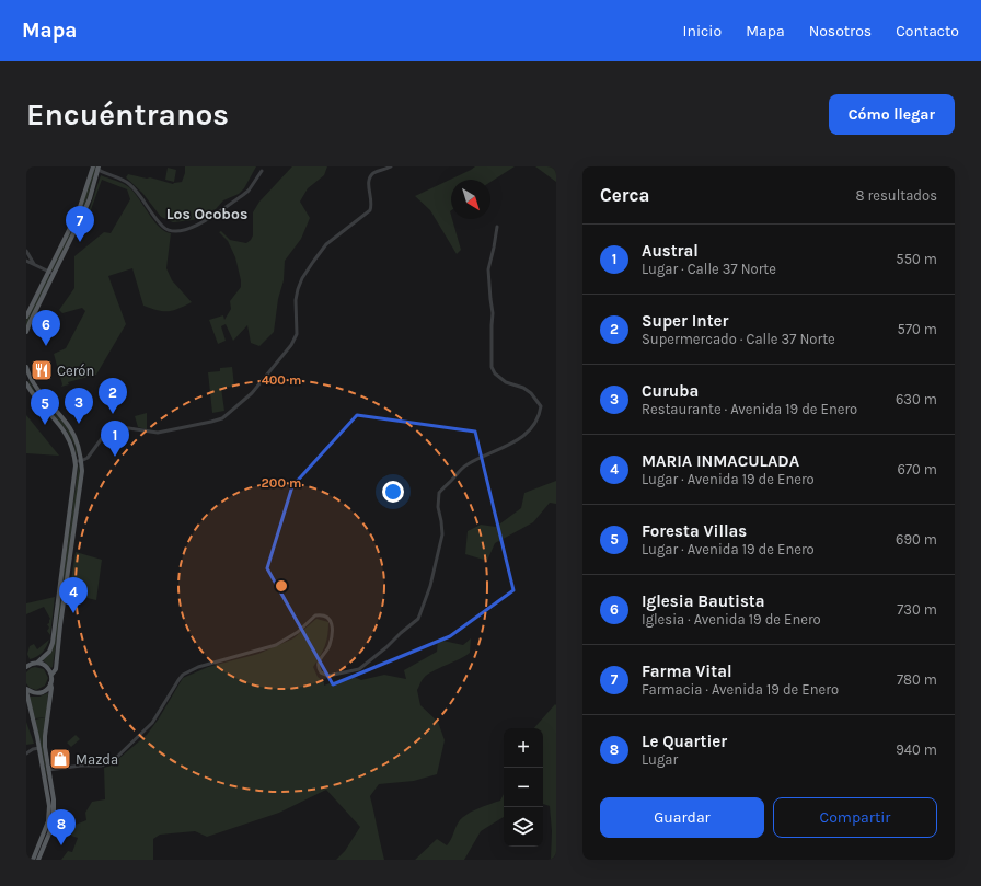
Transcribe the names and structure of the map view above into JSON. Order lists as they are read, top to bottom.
{
  "districts": ["Los Ocobos"],
  "places": {
    "restaurant": ["Cerón"],
    "shop": ["Mazda"]
  },
  "north": "bottom right",
  "page": {
    "header": "Mapa",
    "nav": [
      "Inicio",
      "Mapa",
      "Nosotros",
      "Contacto"
    ],
    "buttons": [
      "Cómo llegar",
      ["Guardar", "Compartir"]
    ],
    "title": "Encuéntranos",
    "heading": ["Cerca", "8 resultados"],
    "pins": [
      "7",
      "6",
      "2",
      "3",
      "5",
      "1",
      "4",
      "8"
    ],
    "list": [
      {
        "mark": "1",
        "name": "Austral",
        "note": "Lugar · Calle 37 Norte",
        "value": "550 m"
      },
      {
        "mark": "2",
        "name": "Super Inter",
        "note": "Supermercado · Calle 37 Norte",
        "value": "570 m"
      },
      {
        "mark": "3",
        "name": "Curuba",
        "note": "Restaurante · Avenida 19 de Enero",
        "value": "630 m"
      },
      {
        "mark": "4",
        "name": "MARIA INMACULADA",
        "note": "Lugar · Avenida 19 de Enero",
        "value": "670 m"
      },
      {
        "mark": "5",
        "name": "Foresta Villas",
        "note": "Lugar · Avenida 19 de Enero",
        "value": "690 m"
      },
      {
        "mark": "6",
        "name": "Iglesia Bautista",
        "note": "Iglesia · Avenida 19 de Enero",
        "value": "730 m"
      },
      {
        "mark": "7",
        "name": "Farma Vital",
        "note": "Farmacia · Avenida 19 de Enero",
        "value": "780 m"
      },
      {
        "mark": "8",
        "name": "Le Quartier",
        "note": "Lugar",
        "value": "940 m"
      }
    ],
    "map_buttons": ["+", "−"]
  },
  "rings": ["400 m", "200 m"]
}
